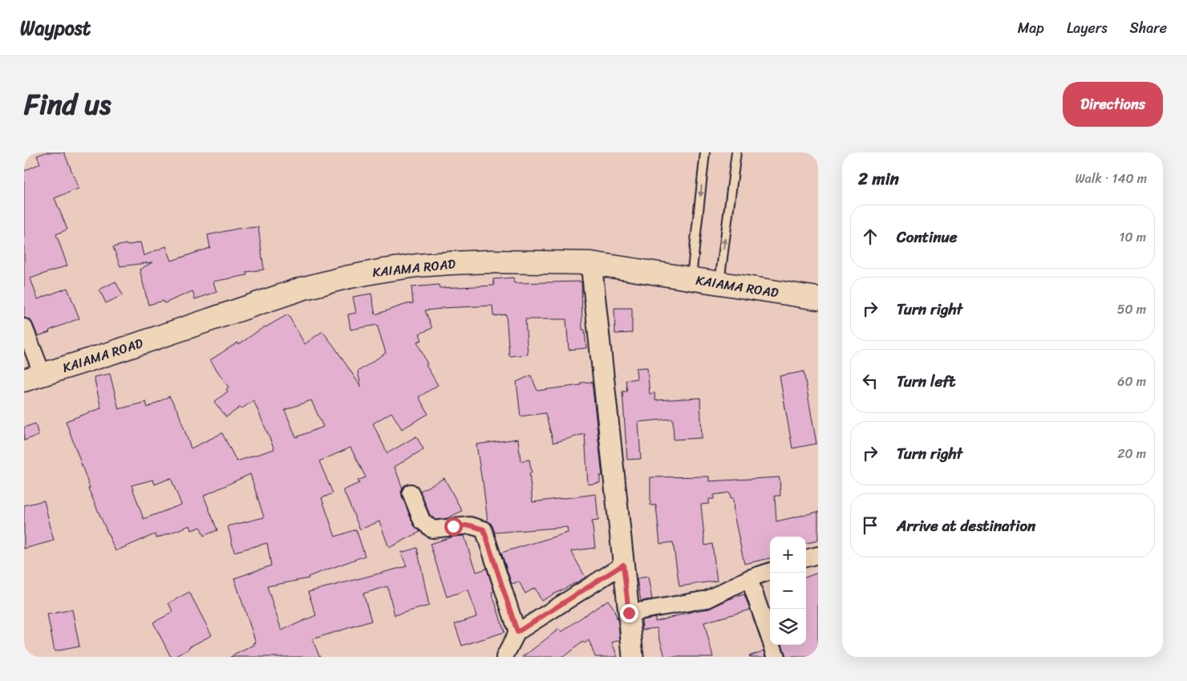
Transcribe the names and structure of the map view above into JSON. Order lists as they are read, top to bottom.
{
  "streets": {
    "highway": ["KAIAMA ROAD"]
  },
  "page": {
    "header": "Waypost",
    "nav": ["Map", "Layers", "Share"],
    "title": "Find us",
    "buttons": "Directions",
    "heading": ["2 min", "Walk · 140 m"],
    "list": [
      ["Continue", "10 m"],
      ["Turn right", "50 m"],
      ["Turn left", "60 m"],
      ["Turn right", "20 m"],
      "Arrive at destination"
    ],
    "map_buttons": ["+", "−"]
  }
}
